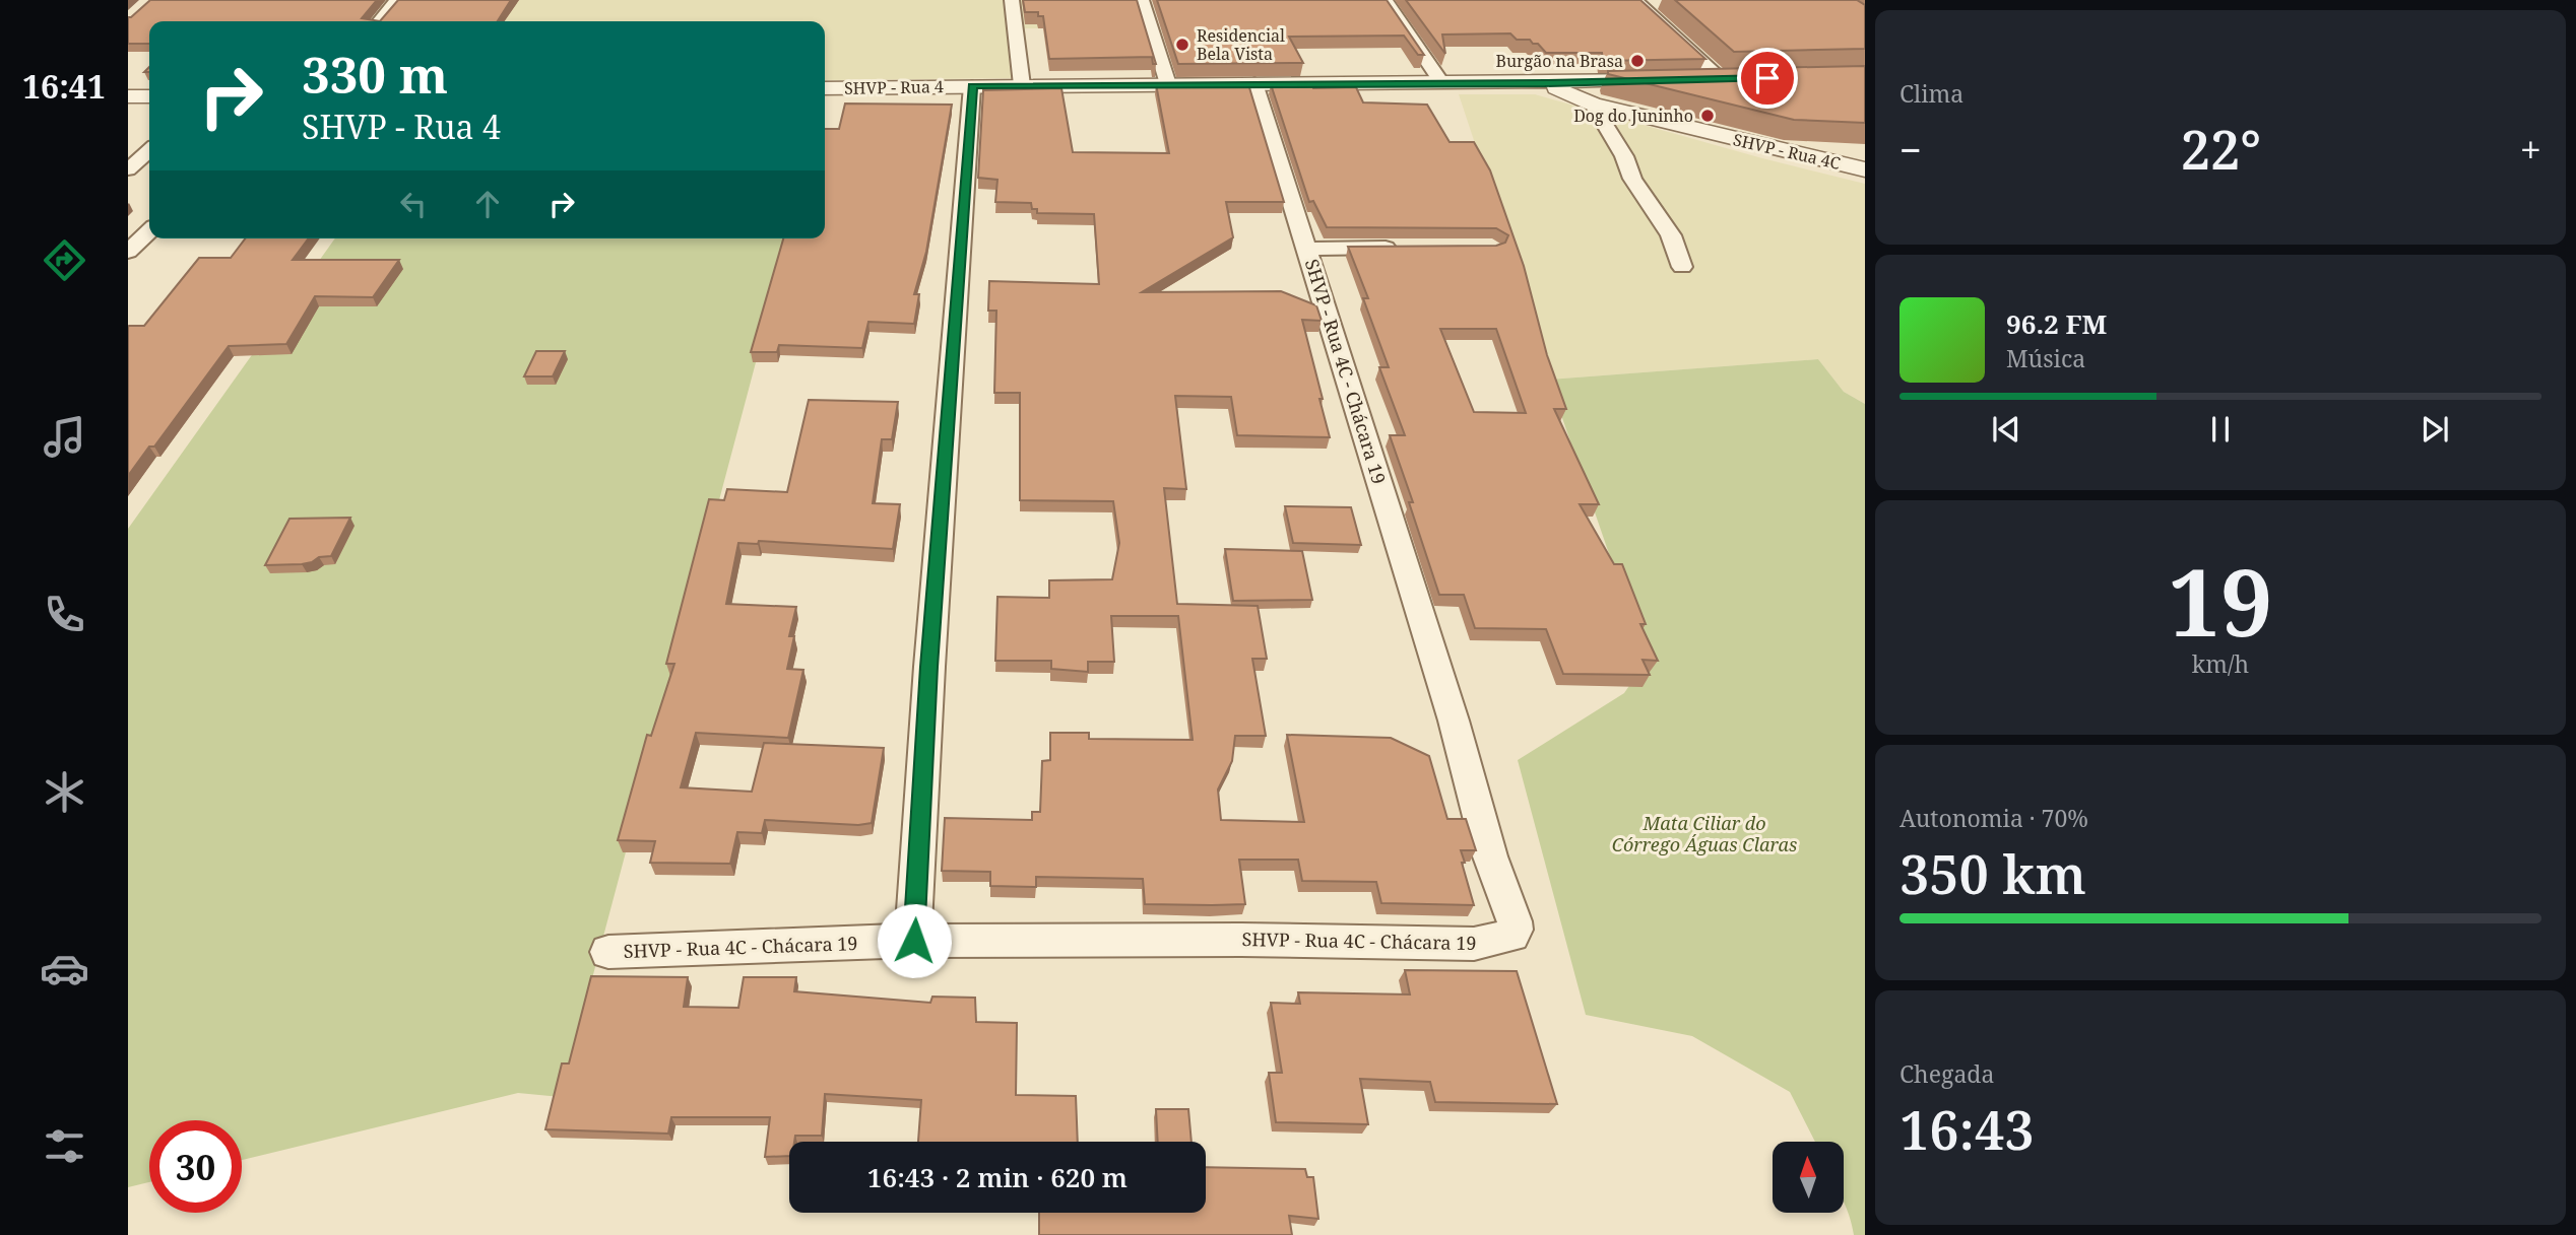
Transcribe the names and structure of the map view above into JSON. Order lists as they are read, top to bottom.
{
  "streets": {
    "street": ["SHVP - Rua 4", "SHVP - Rua 4C", "SHVP - Rua 4C - Chácara 19"]
  },
  "crossings": [
    ["SHVP - Rua 4", "SHVP - Rua 4C"],
    ["SHVP - Rua 4", "SHVP - Rua 4C - Chácara 19"]
  ],
  "parks": ["Mata Ciliar do Córrego Águas Claras"],
  "places": ["Residencial Bela Vista", "Burgão na Brasa", "Dog do Juninho"],
  "north": "top",
  "page": {
    "tabs": "16:41",
    "tile": [
      "Clima",
      ["19", "km/h"],
      ["Autonomia · 70%", "350 km"],
      ["Chegada", "16:43"]
    ],
    "turn": ["330 m", "SHVP - Rua 4"],
    "heat": ["−", "22°", "+"],
    "song": ["96.2 FM", "Música"],
    "limit": "30",
    "trip": "16:43 · 2 min · 620 m"
  }
}
